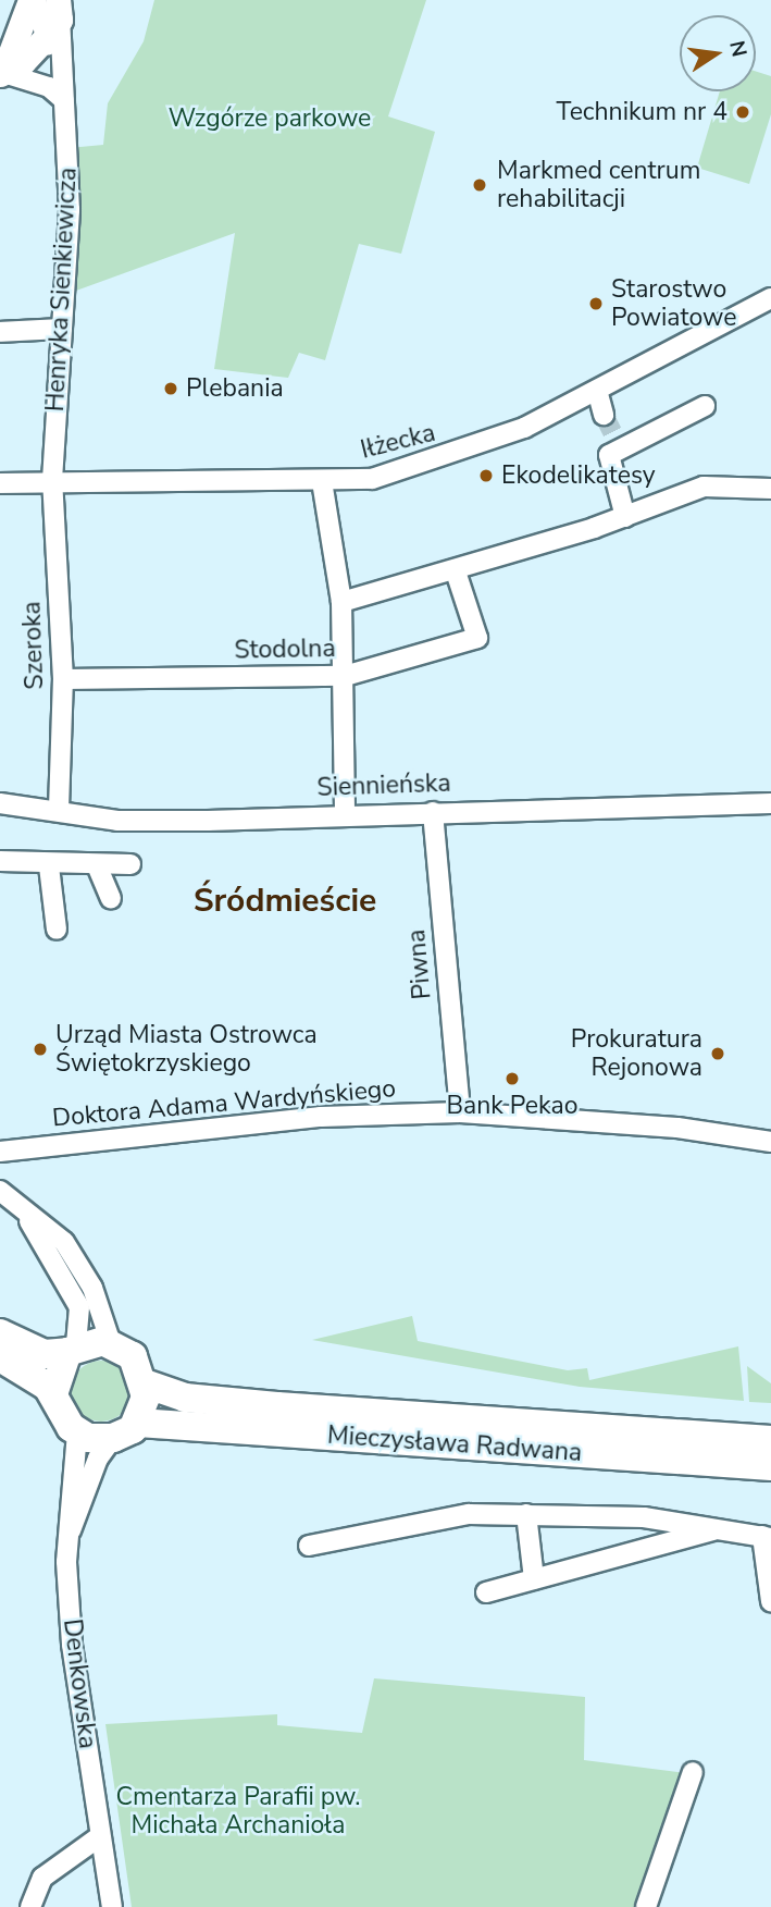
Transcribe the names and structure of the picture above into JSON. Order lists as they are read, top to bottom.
{
  "streets": {
    "main road": ["Mieczysława Radwana"],
    "street": [
      "Henryka Sienkiewicza",
      "Iłżecka",
      "Szeroka",
      "Stodolna",
      "Siennieńska",
      "Piwna",
      "Doktora Adama Wardyńskiego",
      "Denkowska"
    ]
  },
  "crossings": [
    ["Henryka Sienkiewicza", "Iłżecka"],
    ["Henryka Sienkiewicza", "Szeroka"],
    ["Iłżecka", "Szeroka"],
    ["Szeroka", "Stodolna"],
    ["Szeroka", "Siennieńska"],
    ["Siennieńska", "Piwna"],
    ["Piwna", "Doktora Adama Wardyńskiego"],
    ["Mieczysława Radwana", "Denkowska"]
  ],
  "districts": ["Śródmieście"],
  "parks": ["Wzgórze parkowe", "Cmentarza Parafii pw. Michała Archanioła"],
  "places": [
    "Technikum nr 4",
    "Markmed centrum rehabilitacji",
    "Starostwo Powiatowe",
    "Plebania",
    "Ekodelikatesy",
    "Urząd Miasta Ostrowca Świętokrzyskiego",
    "Prokuratura Rejonowa",
    "Bank Pekao"
  ],
  "north": "right"
}
